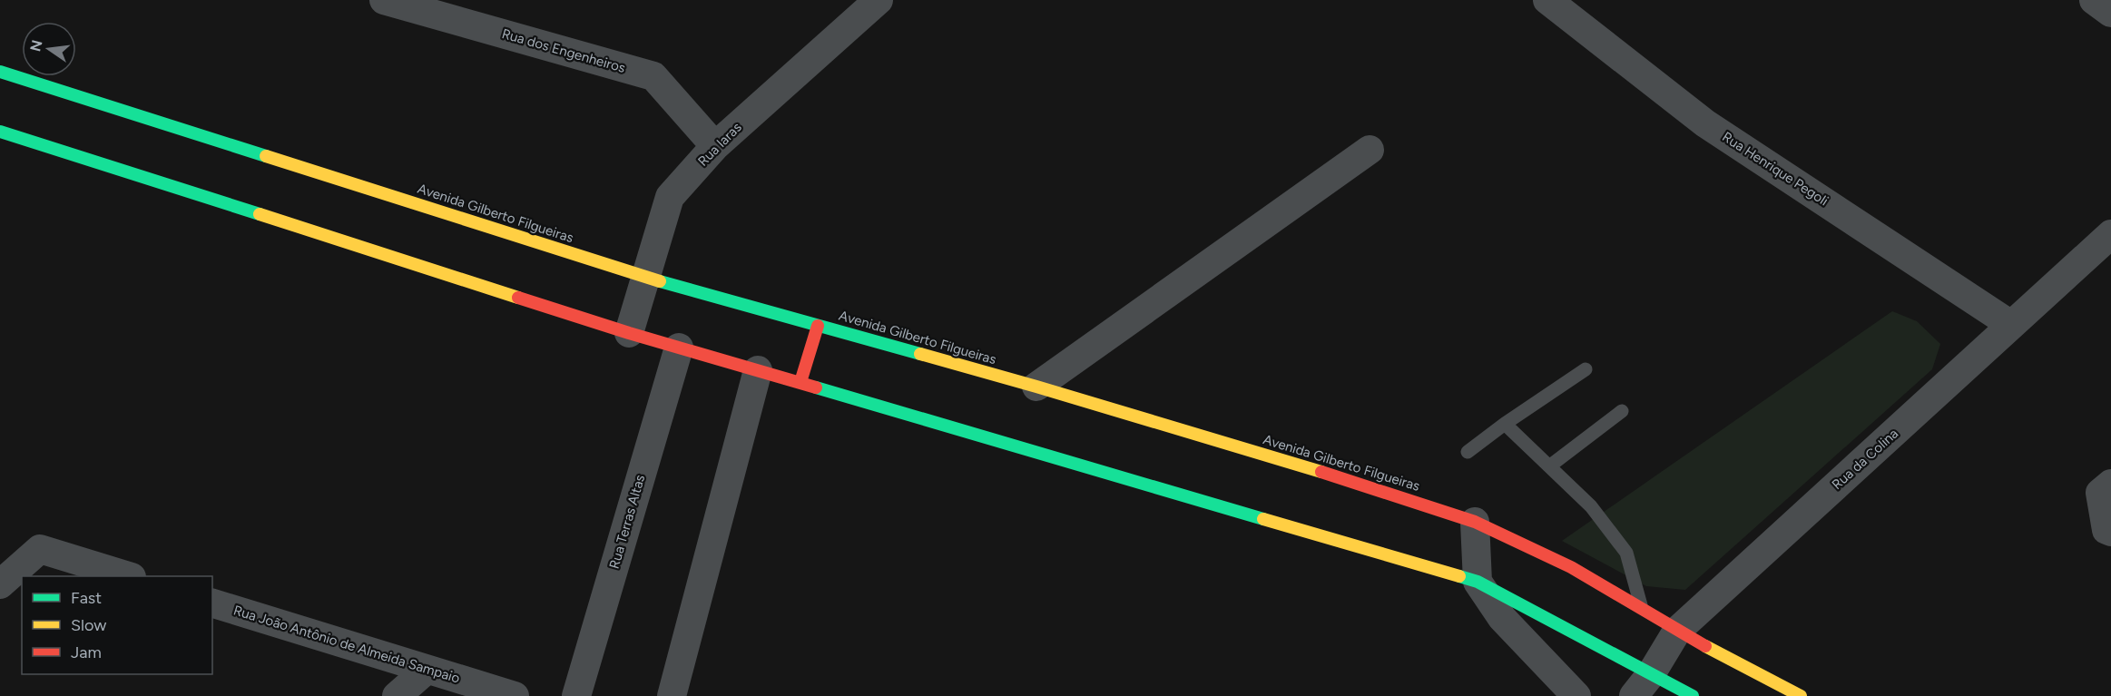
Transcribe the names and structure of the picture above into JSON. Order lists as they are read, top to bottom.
{
  "streets": {
    "main road": ["Avenida Gilberto Filgueiras"],
    "street": [
      "Rua dos Engenheiros",
      "Rua Iaras",
      "Rua Henrique Pegoli",
      "Rua da Colina",
      "Rua Terras Altas",
      "Rua João Antônio de Almeida Sampaio"
    ]
  },
  "crossings": [
    ["Rua dos Engenheiros", "Rua Iaras"],
    ["Rua Iaras", "Avenida Gilberto Filgueiras"],
    ["Rua Henrique Pegoli", "Rua da Colina"],
    ["Avenida Gilberto Filgueiras", "Rua da Colina"]
  ],
  "legend": ["Fast", "Slow", "Jam"],
  "north": "left"
}
